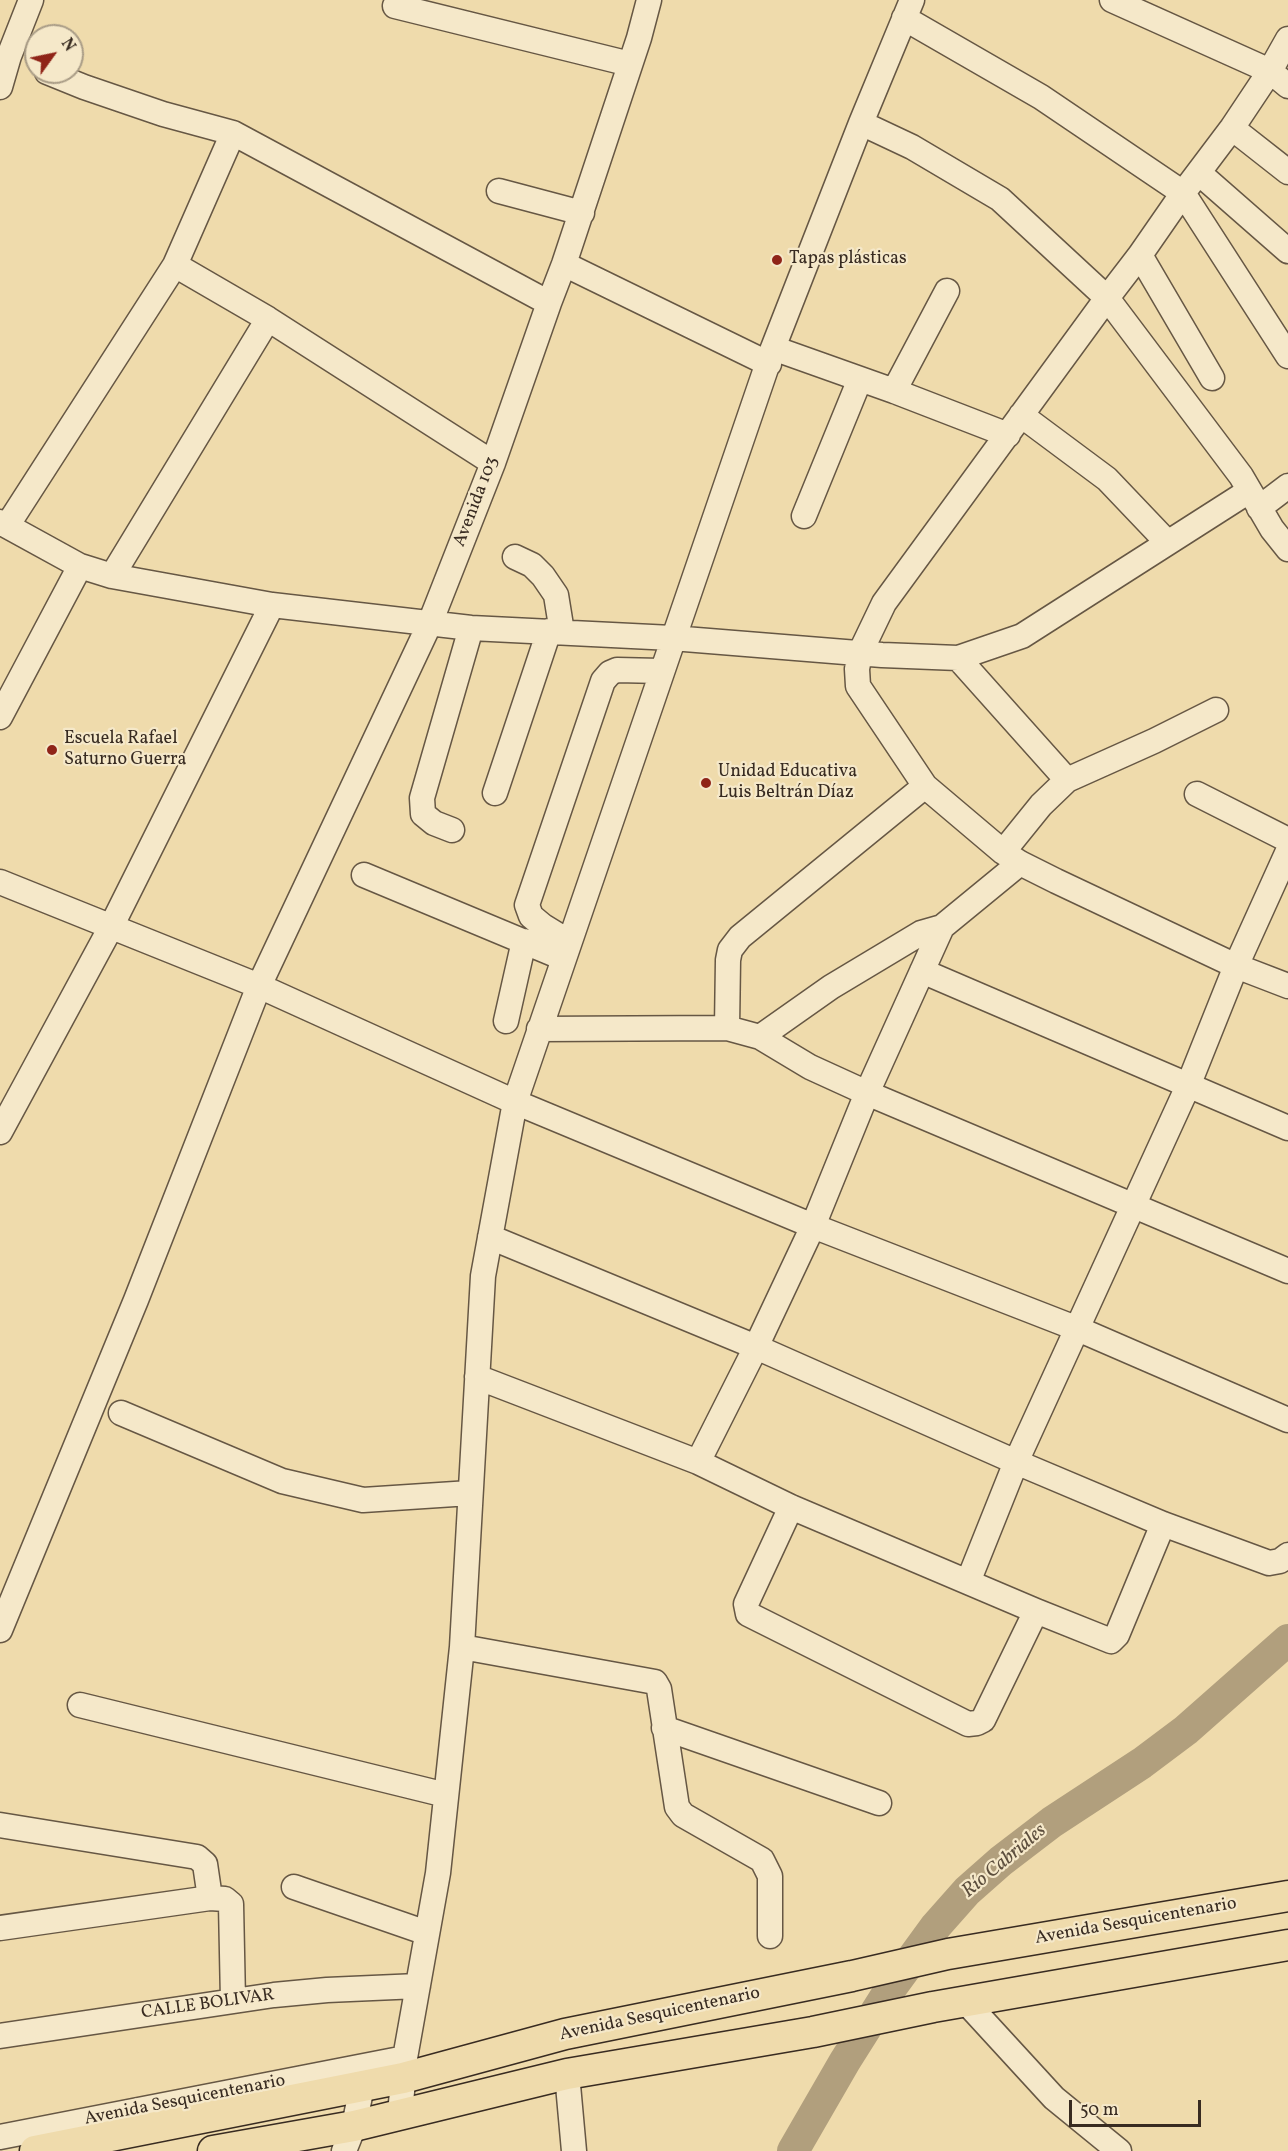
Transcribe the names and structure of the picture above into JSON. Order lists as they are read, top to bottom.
{
  "streets": {
    "main road": ["Avenida Sesquicentenario"],
    "street": ["Avenida 103", "CALLE BOLIVAR"]
  },
  "water": ["Río Cabriales"],
  "places": ["Tapas plásticas", "Escuela Rafael Saturno Guerra", "Unidad Educativa Luis Beltrán Díaz"],
  "scale_bar": "50 m",
  "north": "top right"
}
